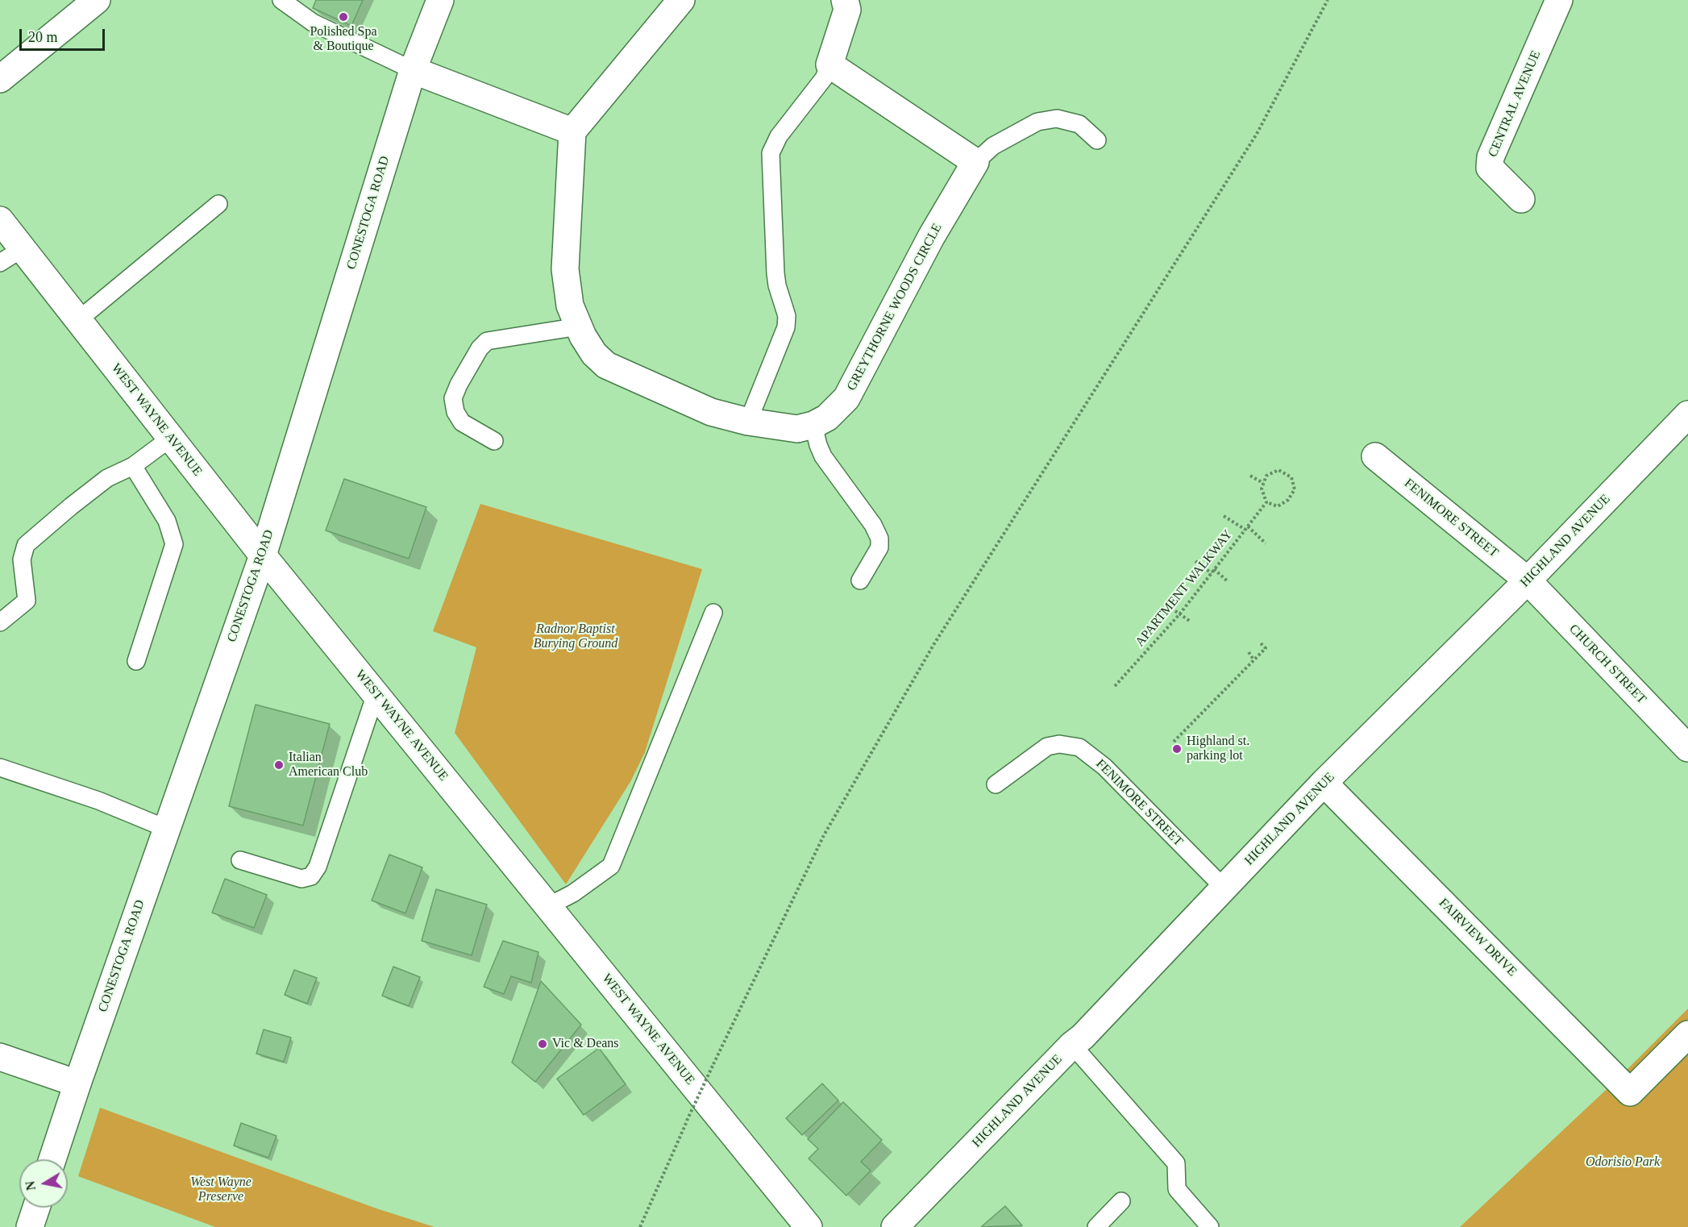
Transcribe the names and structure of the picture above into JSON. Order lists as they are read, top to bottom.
{
  "streets": {
    "street": [
      "CENTRAL AVENUE",
      "CONESTOGA ROAD",
      "GREYTHORNE WOODS CIRCLE",
      "WEST WAYNE AVENUE",
      "FENIMORE STREET",
      "HIGHLAND AVENUE",
      "CHURCH STREET",
      "FAIRVIEW DRIVE"
    ],
    "path": ["APARTMENT WALKWAY"]
  },
  "crossings": [
    ["CONESTOGA ROAD", "WEST WAYNE AVENUE"],
    ["FENIMORE STREET", "HIGHLAND AVENUE"],
    ["FENIMORE STREET", "CHURCH STREET"],
    ["HIGHLAND AVENUE", "CHURCH STREET"],
    ["HIGHLAND AVENUE", "FAIRVIEW DRIVE"]
  ],
  "parks": ["Radnor Baptist Burying Ground", "Odorisio Park", "West Wayne Preserve"],
  "places": [
    "Polished Spa & Boutique",
    "Highland st. parking lot",
    "Italian American Club",
    "Vic & Deans"
  ],
  "scale_bar": "20 m",
  "north": "left"
}
